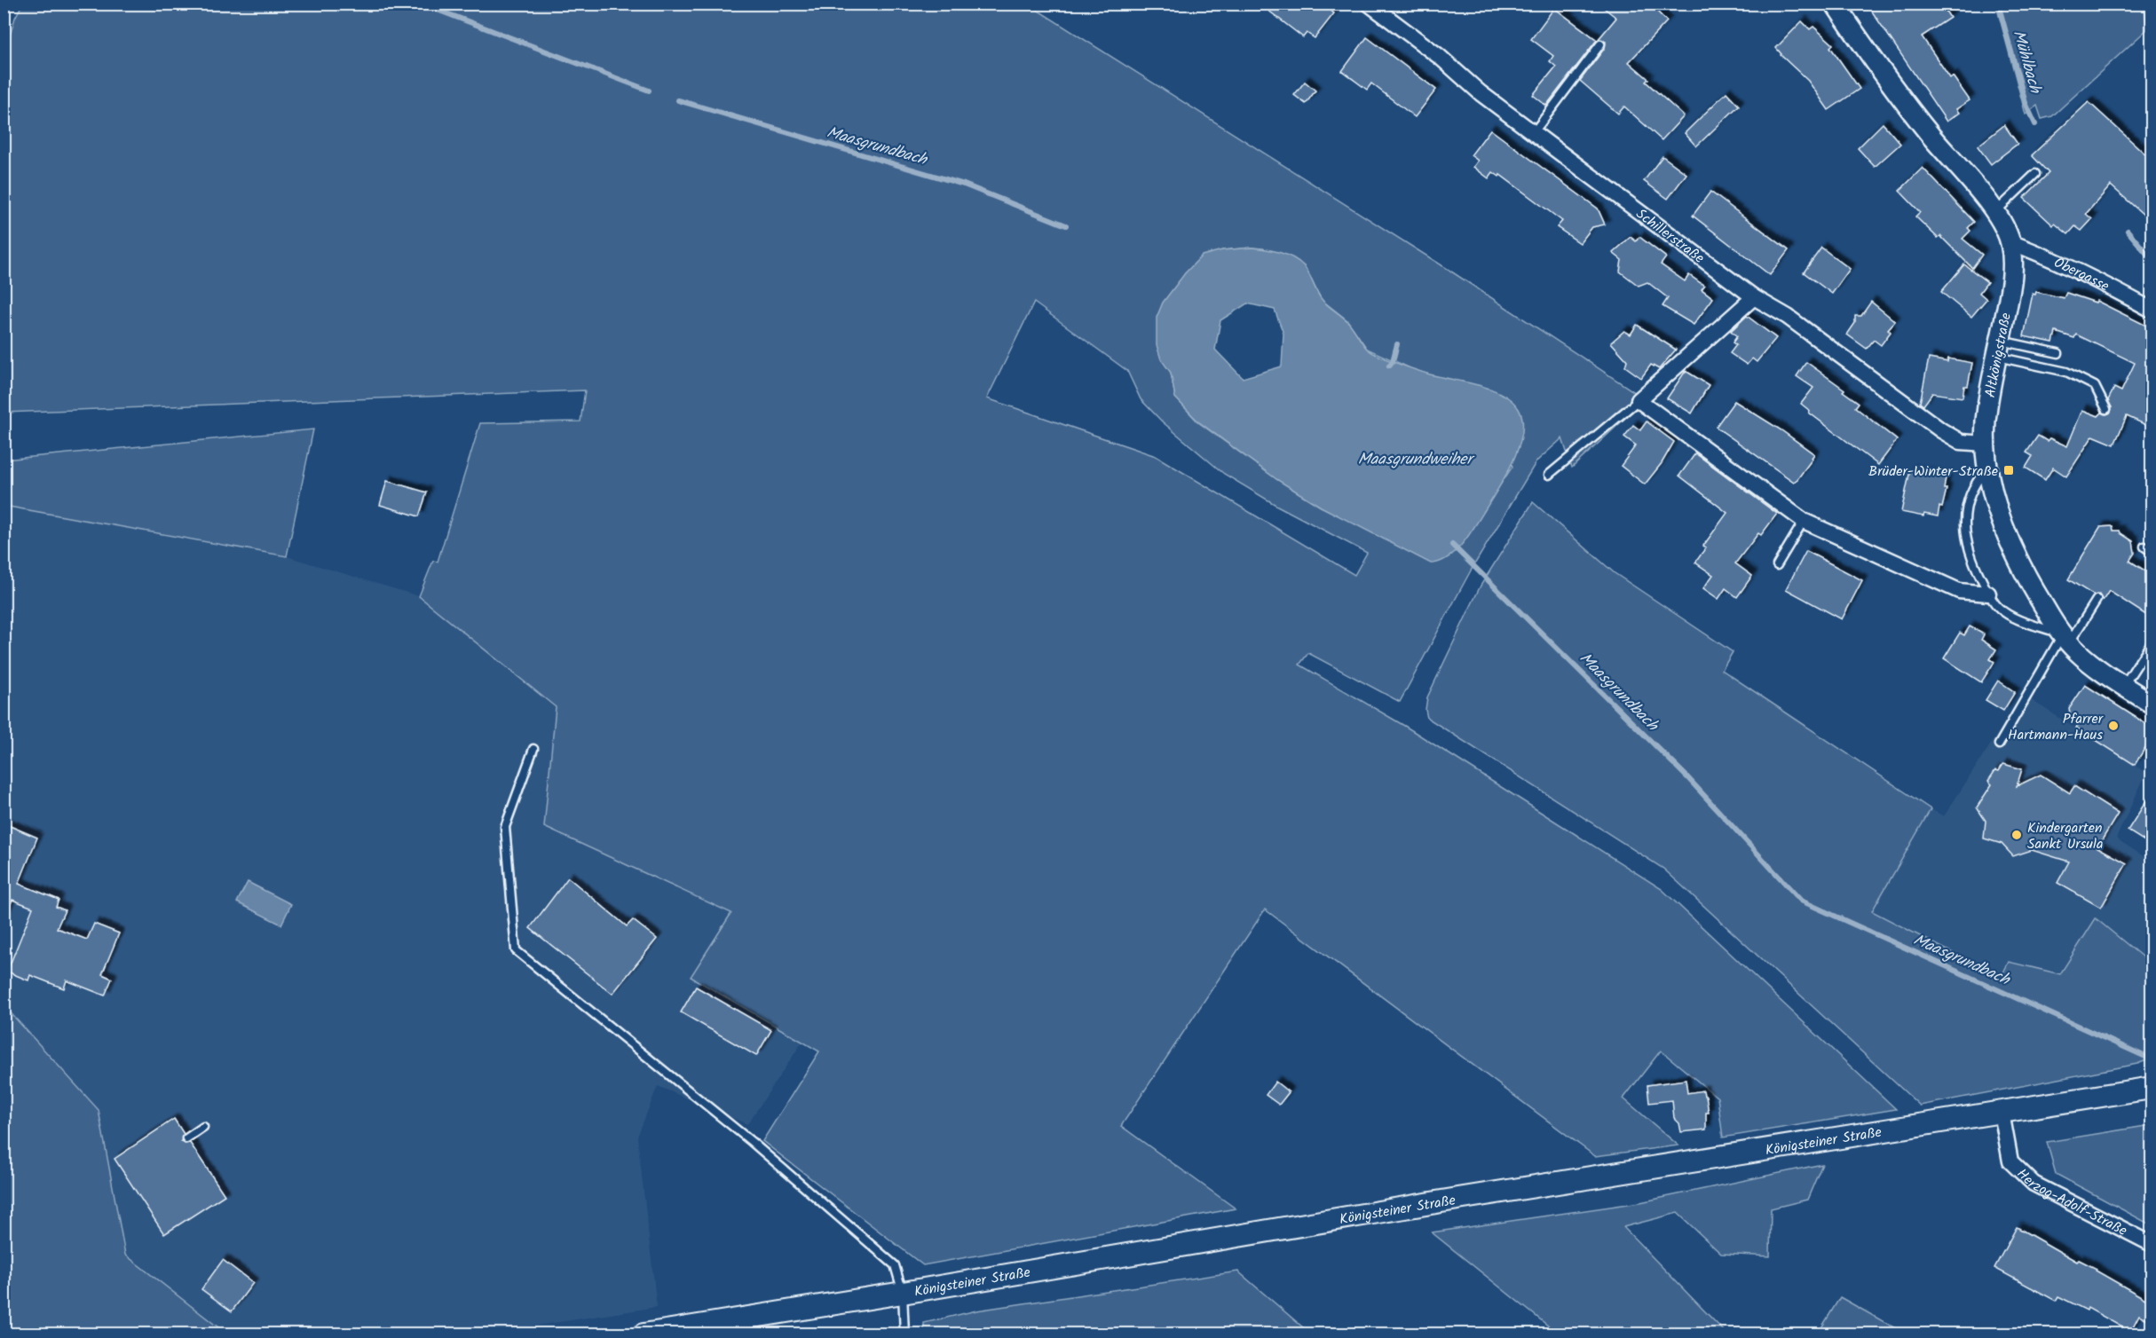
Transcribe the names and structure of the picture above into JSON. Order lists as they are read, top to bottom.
{
  "streets": {
    "main road": ["Königsteiner Straße"],
    "street": [
      "Schillerstraße",
      "Obergasse",
      "Altkönigstraße",
      "Herzog-Adolf-Straße"
    ]
  },
  "crossings": [
    ["Schillerstraße", "Altkönigstraße"],
    ["Obergasse", "Altkönigstraße"],
    ["Königsteiner Straße", "Herzog-Adolf-Straße"]
  ],
  "water": ["Mühlbach", "Maasgrundbach", "Maasgrundweiher"],
  "places": {
    "transit": ["Brüder-Winter-Straße"],
    "other": ["Pfarrer Hartmann-Haus", "Kindergarten Sankt Ursula"]
  }
}
